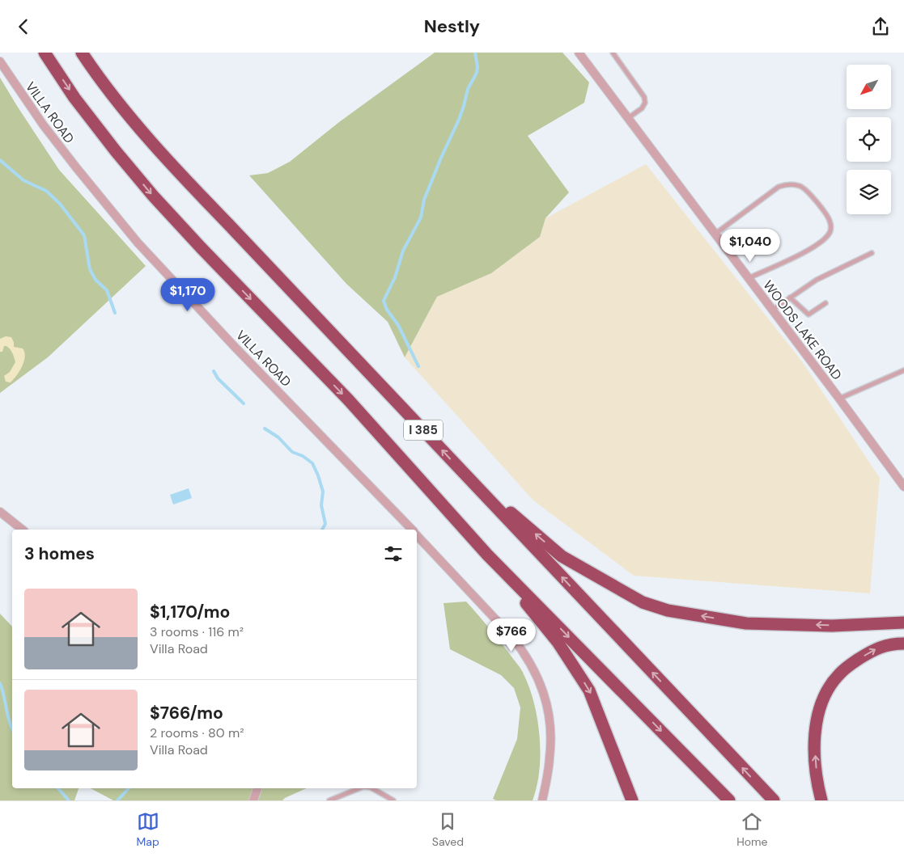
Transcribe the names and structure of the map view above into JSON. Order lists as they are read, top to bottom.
{
  "streets": {
    "highway": ["I 385"],
    "street": ["VILLA ROAD", "WOODS LAKE ROAD"]
  },
  "north": "bottom left",
  "page": {
    "header": "Nestly",
    "price": ["$1,040", "$1,170", "$766"],
    "heading": "3 homes",
    "list": [
      {
        "name": "$1,170/mo",
        "note": "3 rooms · 116 m² · Villa Road"
      },
      {
        "name": "$766/mo",
        "note": "2 rooms · 80 m² · Villa Road"
      }
    ],
    "tabs": ["Map", "Saved", "Home"]
  }
}
